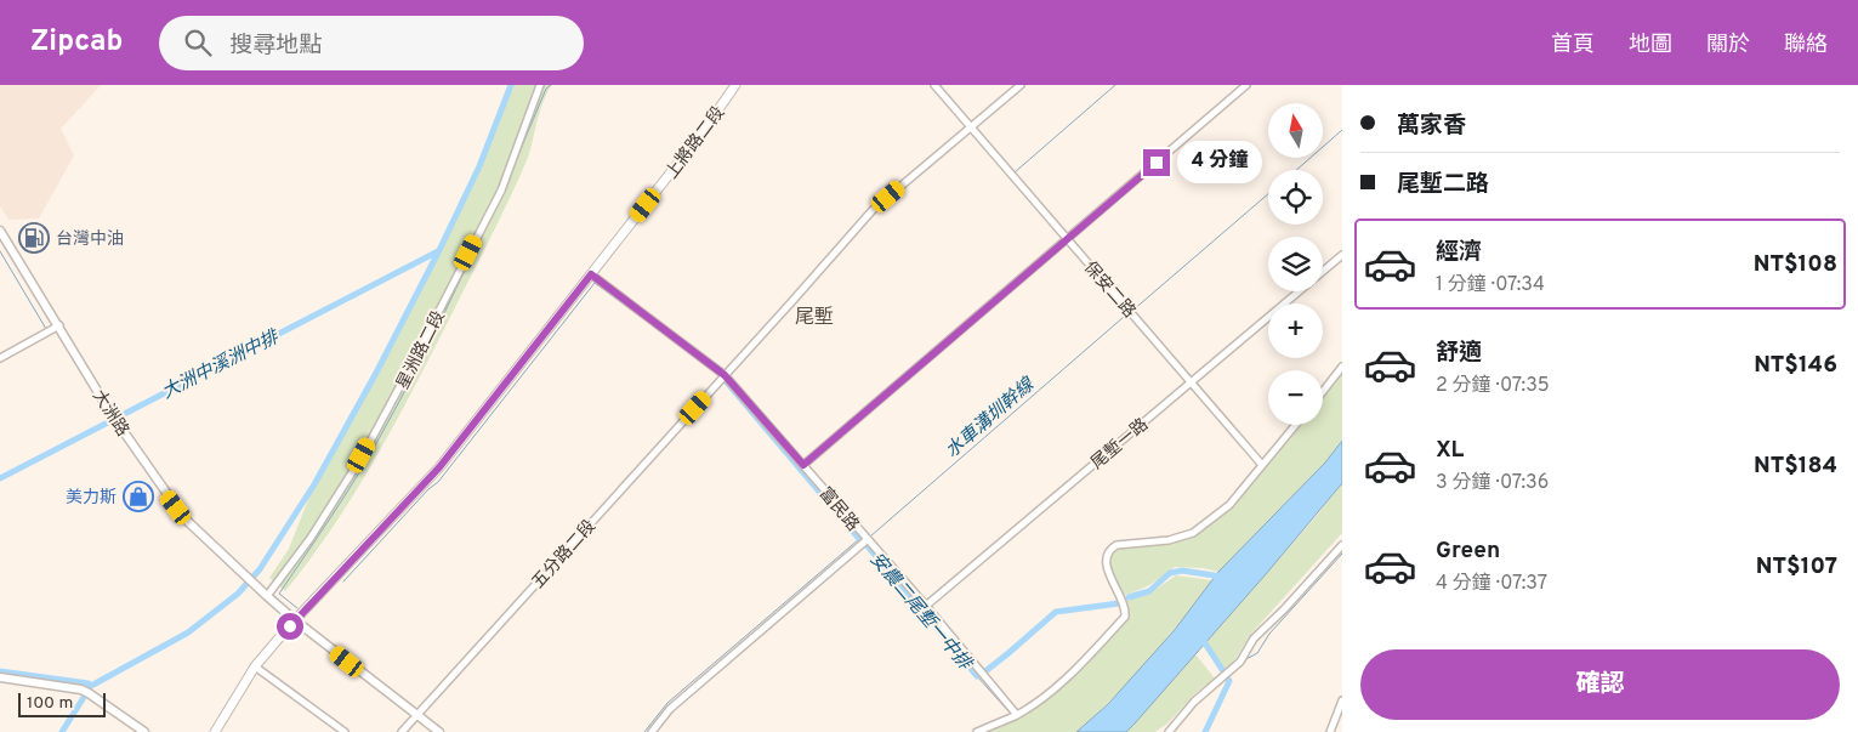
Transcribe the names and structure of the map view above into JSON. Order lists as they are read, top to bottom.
{
  "streets": {
    "main road": ["上將路二段"],
    "street": [
      "保安二路",
      "星洲路二段",
      "大洲路",
      "尾塹一路",
      "富民路",
      "五分路二段"
    ]
  },
  "crossings": [
    ["上將路二段", "富民路"],
    ["保安二路", "尾塹一路"],
    ["保安二路", "五分路二段"],
    ["星洲路二段", "大洲路"],
    ["尾塹一路", "富民路"],
    ["富民路", "五分路二段"]
  ],
  "districts": ["尾塹"],
  "water": ["大洲中溪洲中排", "水車溝圳幹線", "安農二尾塹一中排"],
  "places": {
    "fuel station": ["台灣中油"],
    "shop": ["美力斯"]
  },
  "scale_bar": "100 m",
  "north": "top",
  "page": {
    "header": "Zipcab",
    "search": "搜尋地點",
    "nav": [
      "首頁",
      "地圖",
      "關於",
      "聯絡"
    ],
    "banner": ["萬家香", "尾塹二路"],
    "map_buttons": ["+", "−"],
    "bubble": "4 分鐘",
    "list": [
      {
        "name": "經濟",
        "note": "1 分鐘 · 07:34",
        "value": "NT$108"
      },
      {
        "name": "舒適",
        "note": "2 分鐘 · 07:35",
        "value": "NT$146"
      },
      {
        "name": "XL",
        "note": "3 分鐘 · 07:36",
        "value": "NT$184"
      },
      {
        "name": "Green",
        "note": "4 分鐘 · 07:37",
        "value": "NT$107"
      }
    ],
    "buttons": "確認",
    "scale": "100 m"
  }
}
